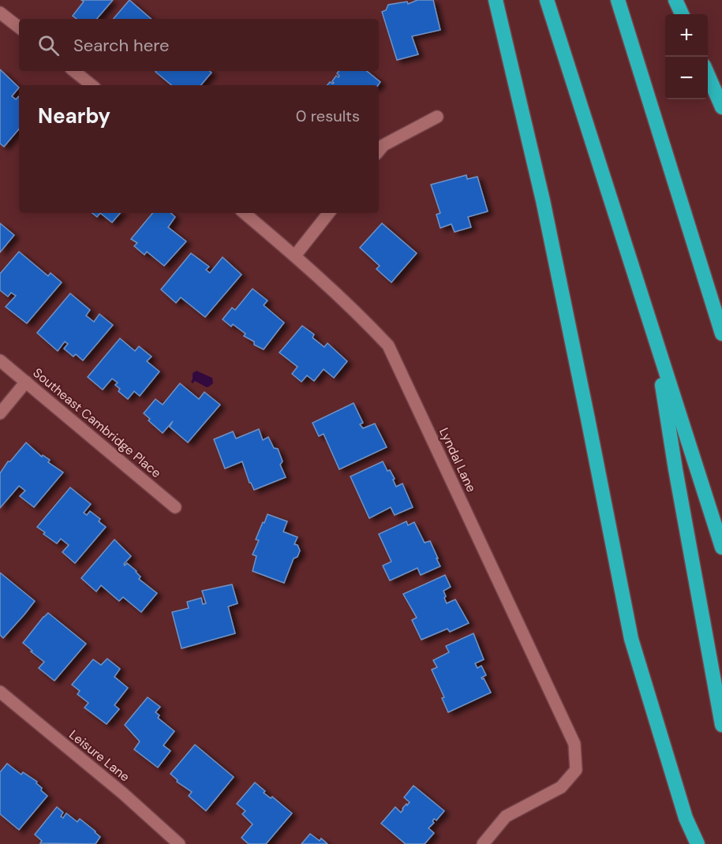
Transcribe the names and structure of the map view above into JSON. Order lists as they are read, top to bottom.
{
  "streets": {
    "street": ["Southeast Cambridge Place", "Lyndal Lane", "Leisure Lane"]
  },
  "page": {
    "map_buttons": ["+", "−"],
    "search": "Search here",
    "heading": ["Nearby", "0 results"]
  }
}
